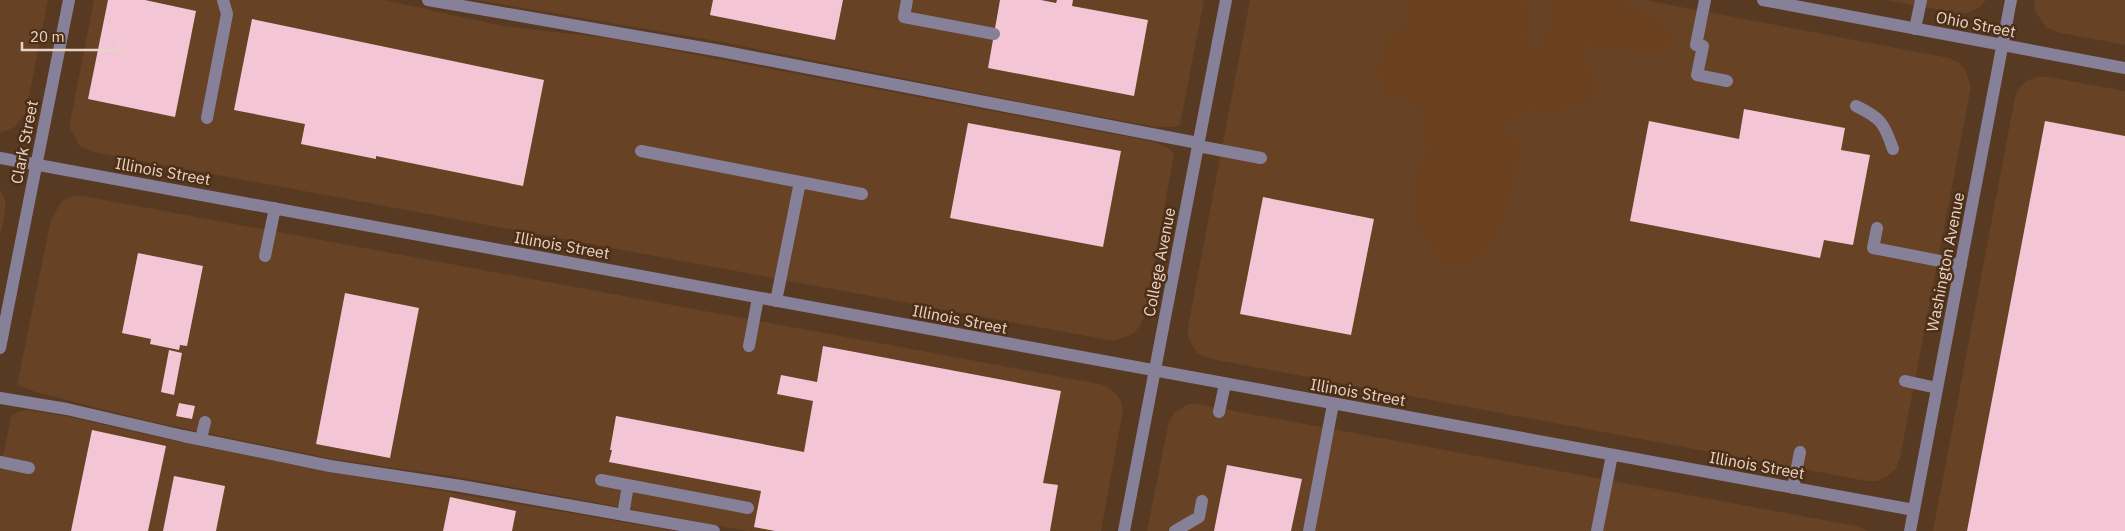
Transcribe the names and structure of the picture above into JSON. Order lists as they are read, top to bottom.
{
  "streets": {
    "street": [
      "Ohio Street",
      "Clark Street",
      "Illinois Street",
      "College Avenue",
      "Washington Avenue"
    ]
  },
  "crossings": [
    ["Ohio Street", "Washington Avenue"],
    ["Clark Street", "Illinois Street"],
    ["Illinois Street", "College Avenue"],
    ["Illinois Street", "Washington Avenue"]
  ],
  "scale_bar": "20 m"
}
